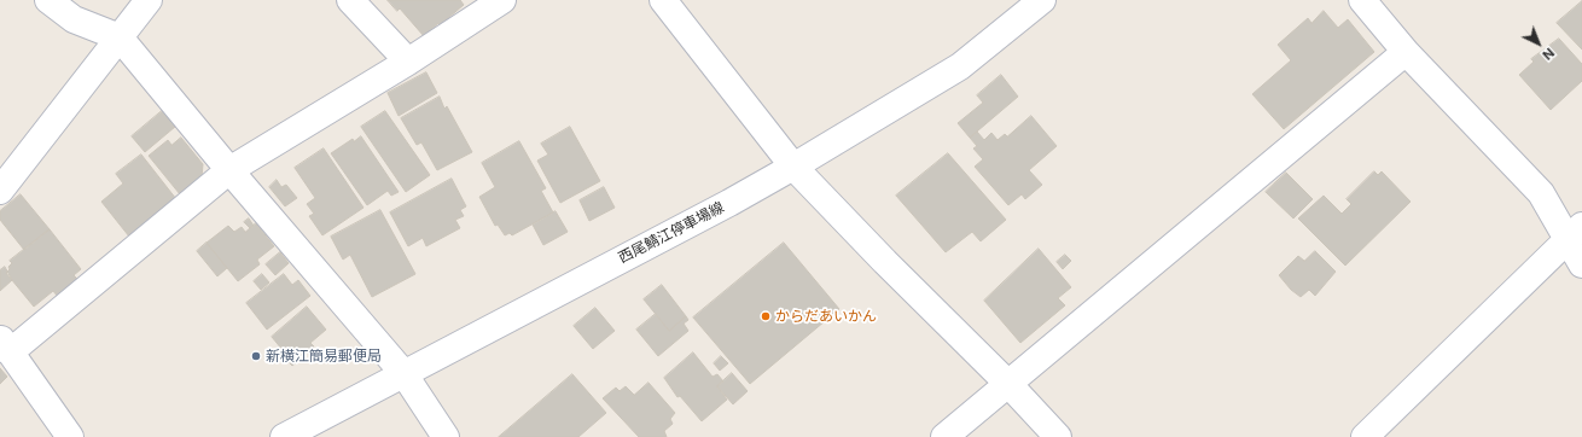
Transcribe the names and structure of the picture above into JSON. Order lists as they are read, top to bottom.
{
  "streets": {
    "street": ["西尾鯖江停車場線"]
  },
  "places": ["からだあいかん", "新横江簡易郵便局"],
  "north": "bottom right"
}
